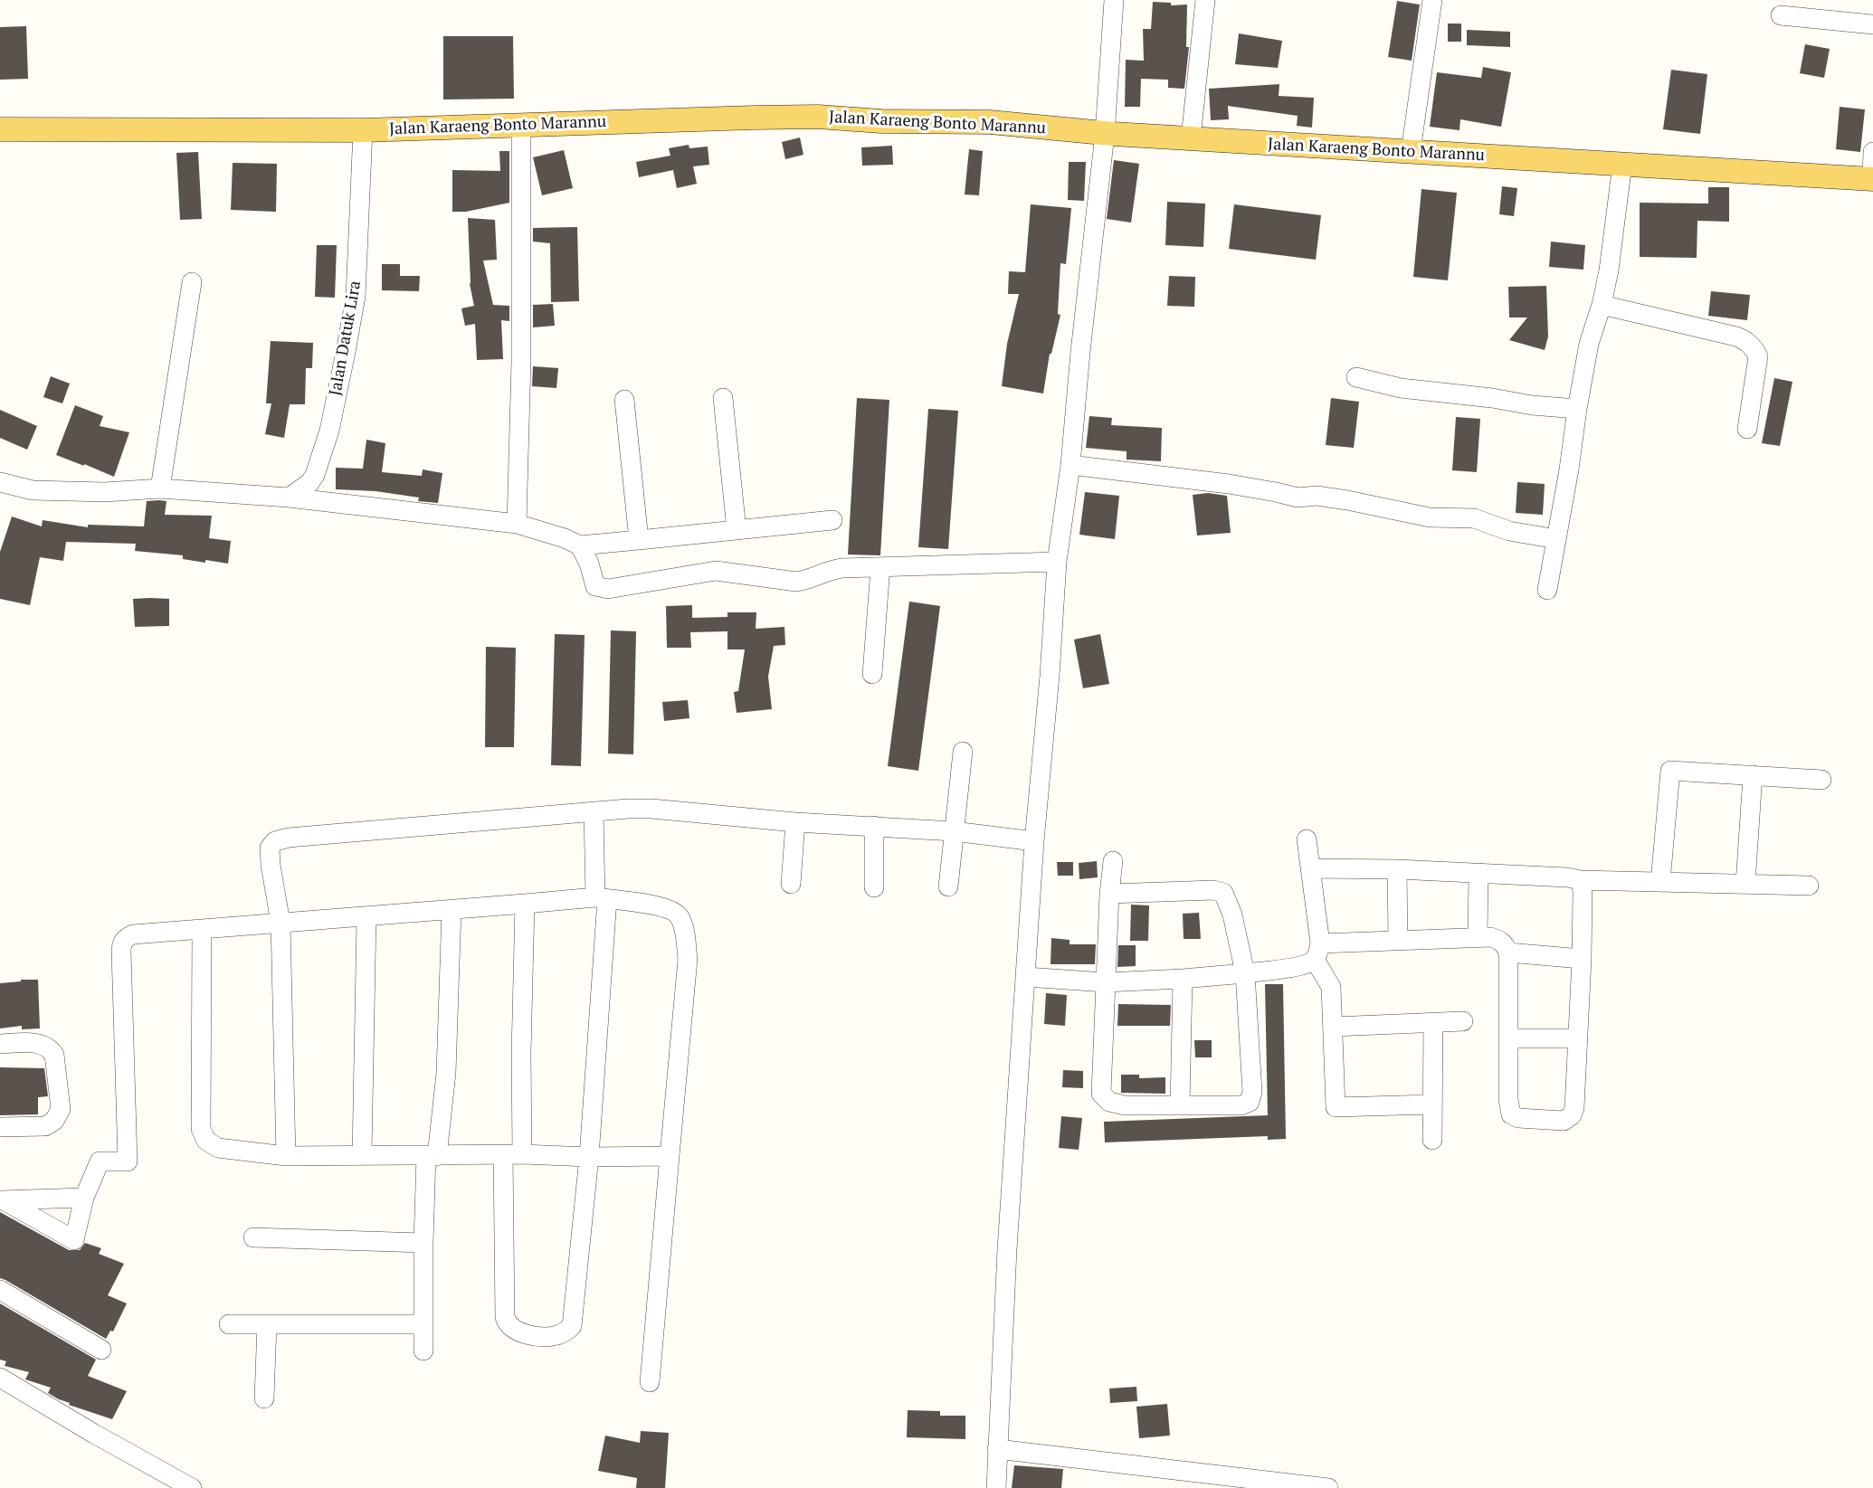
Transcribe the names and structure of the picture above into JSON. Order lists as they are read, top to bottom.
{
  "streets": {
    "main road": ["Jalan Karaeng Bonto Marannu"],
    "street": ["Jalan Datuk Lira"]
  },
  "crossings": [
    ["Jalan Karaeng Bonto Marannu", "Jalan Datuk Lira"]
  ]
}
